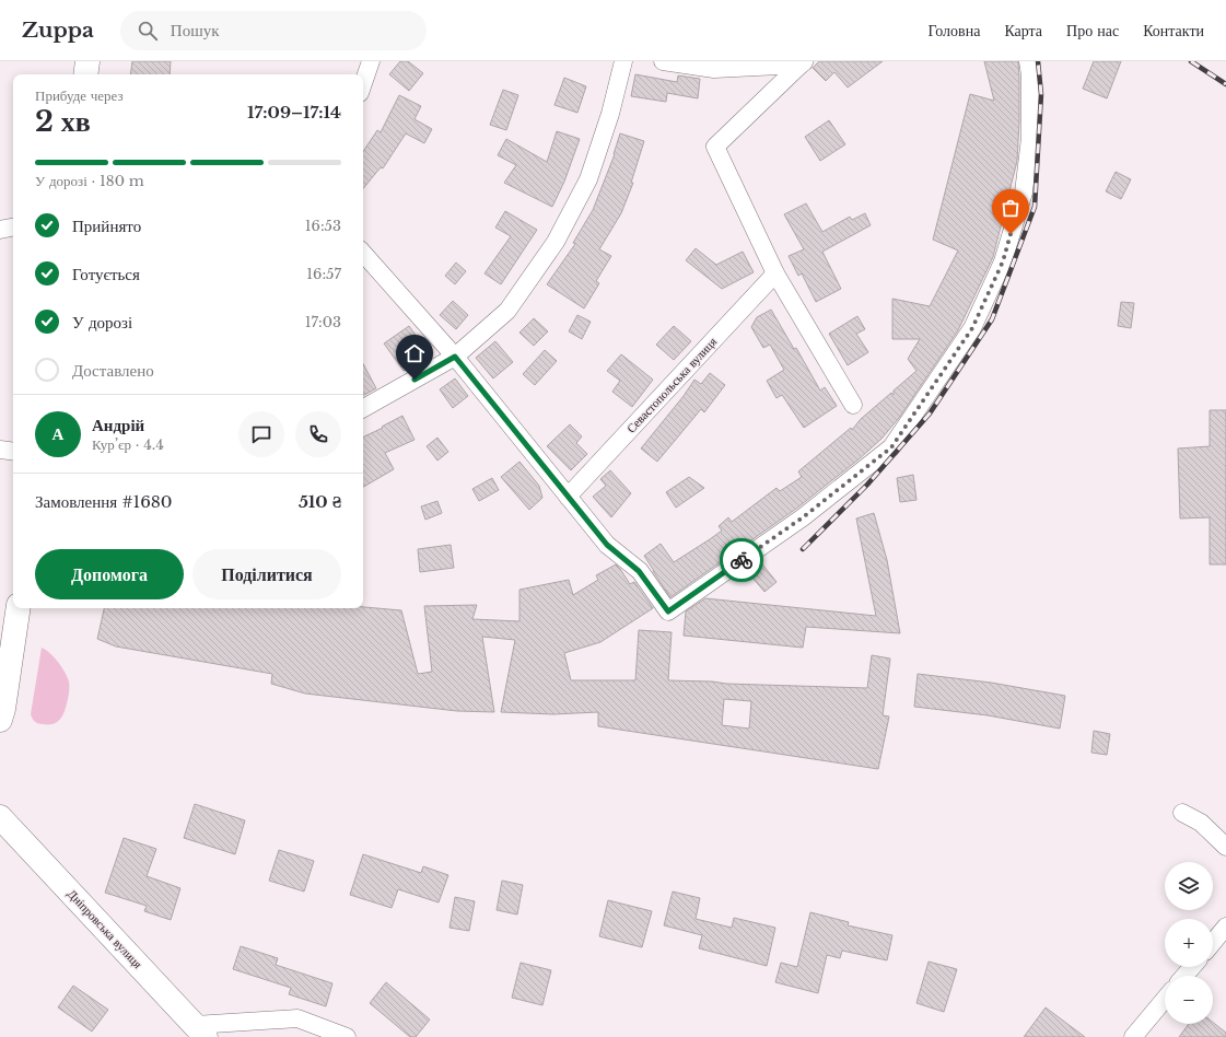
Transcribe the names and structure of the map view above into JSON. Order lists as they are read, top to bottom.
{
  "streets": {
    "street": ["Севастопольська вулиця", "Дніпровська вулиця"]
  },
  "page": {
    "header": "Zuppa",
    "search": "Пошук",
    "nav": [
      "Головна",
      "Карта",
      "Про нас",
      "Контакти"
    ],
    "heading": ["2 хв", "Прибуде через", "17:09–17:14"],
    "panel": [
      "Андрій",
      "Кур’єр · 4.4",
      "Замовлення #1680",
      "510 ₴"
    ],
    "bar": "У дорозі · 180 m",
    "list": [
      ["Прийнято", "16:53"],
      ["Готується", "16:57"],
      ["У дорозі", "17:03"],
      "Доставлено"
    ],
    "round": "А",
    "buttons": ["Допомога", "Поділитися"],
    "map_buttons": ["+", "−"]
  }
}
